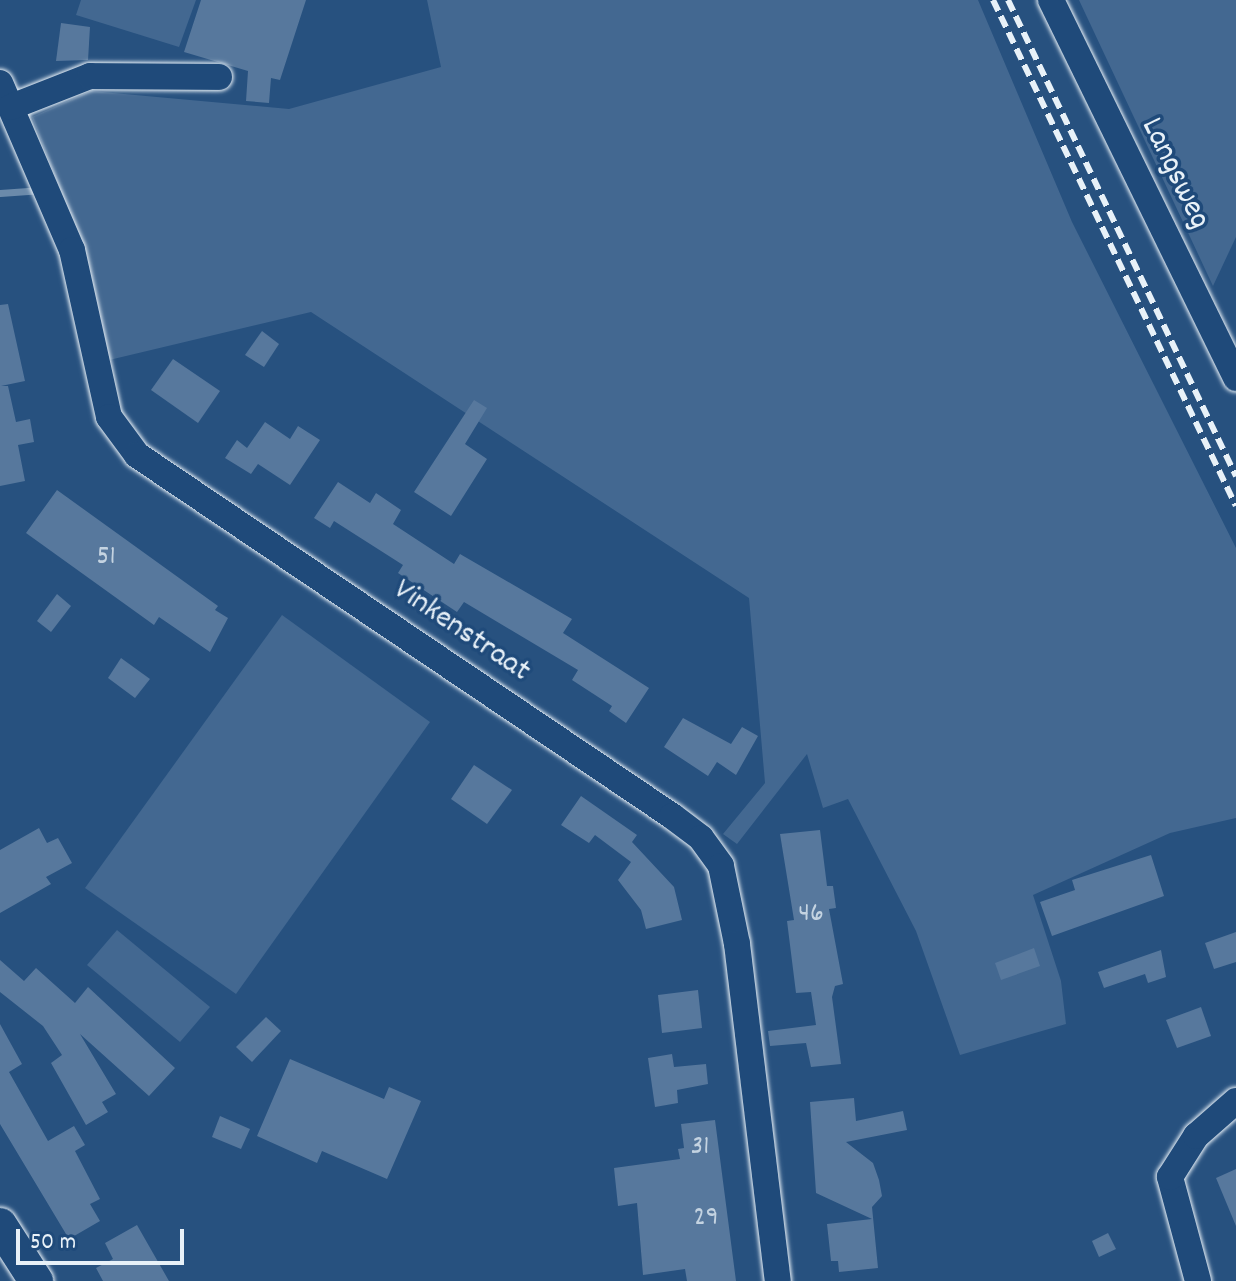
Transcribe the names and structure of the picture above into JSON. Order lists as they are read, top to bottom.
{
  "streets": {
    "street": ["Langsweg", "Vinkenstraat"]
  },
  "house_numbers": [
    "51",
    "46",
    "31",
    "29"
  ],
  "scale_bar": "50 m"
}
